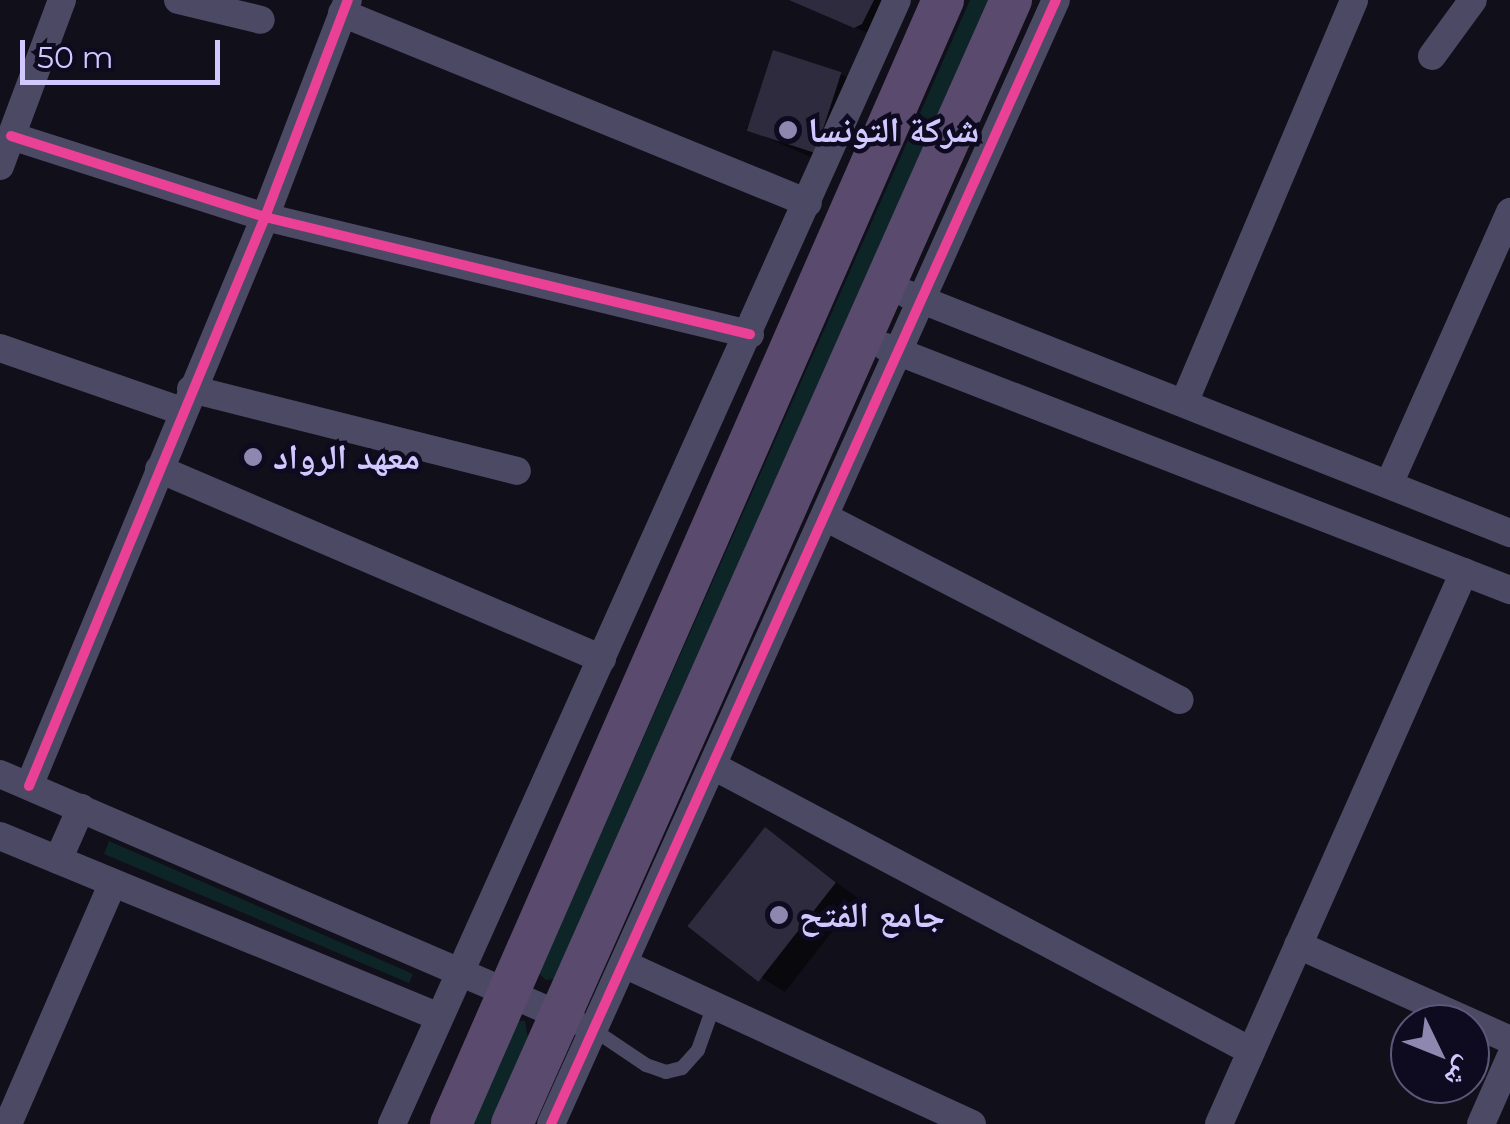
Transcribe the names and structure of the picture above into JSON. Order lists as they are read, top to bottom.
{
  "places": ["شركة التونسا", "معهد الرواد", "جامع الفتح"],
  "scale_bar": "50 m",
  "north": "bottom right"
}
